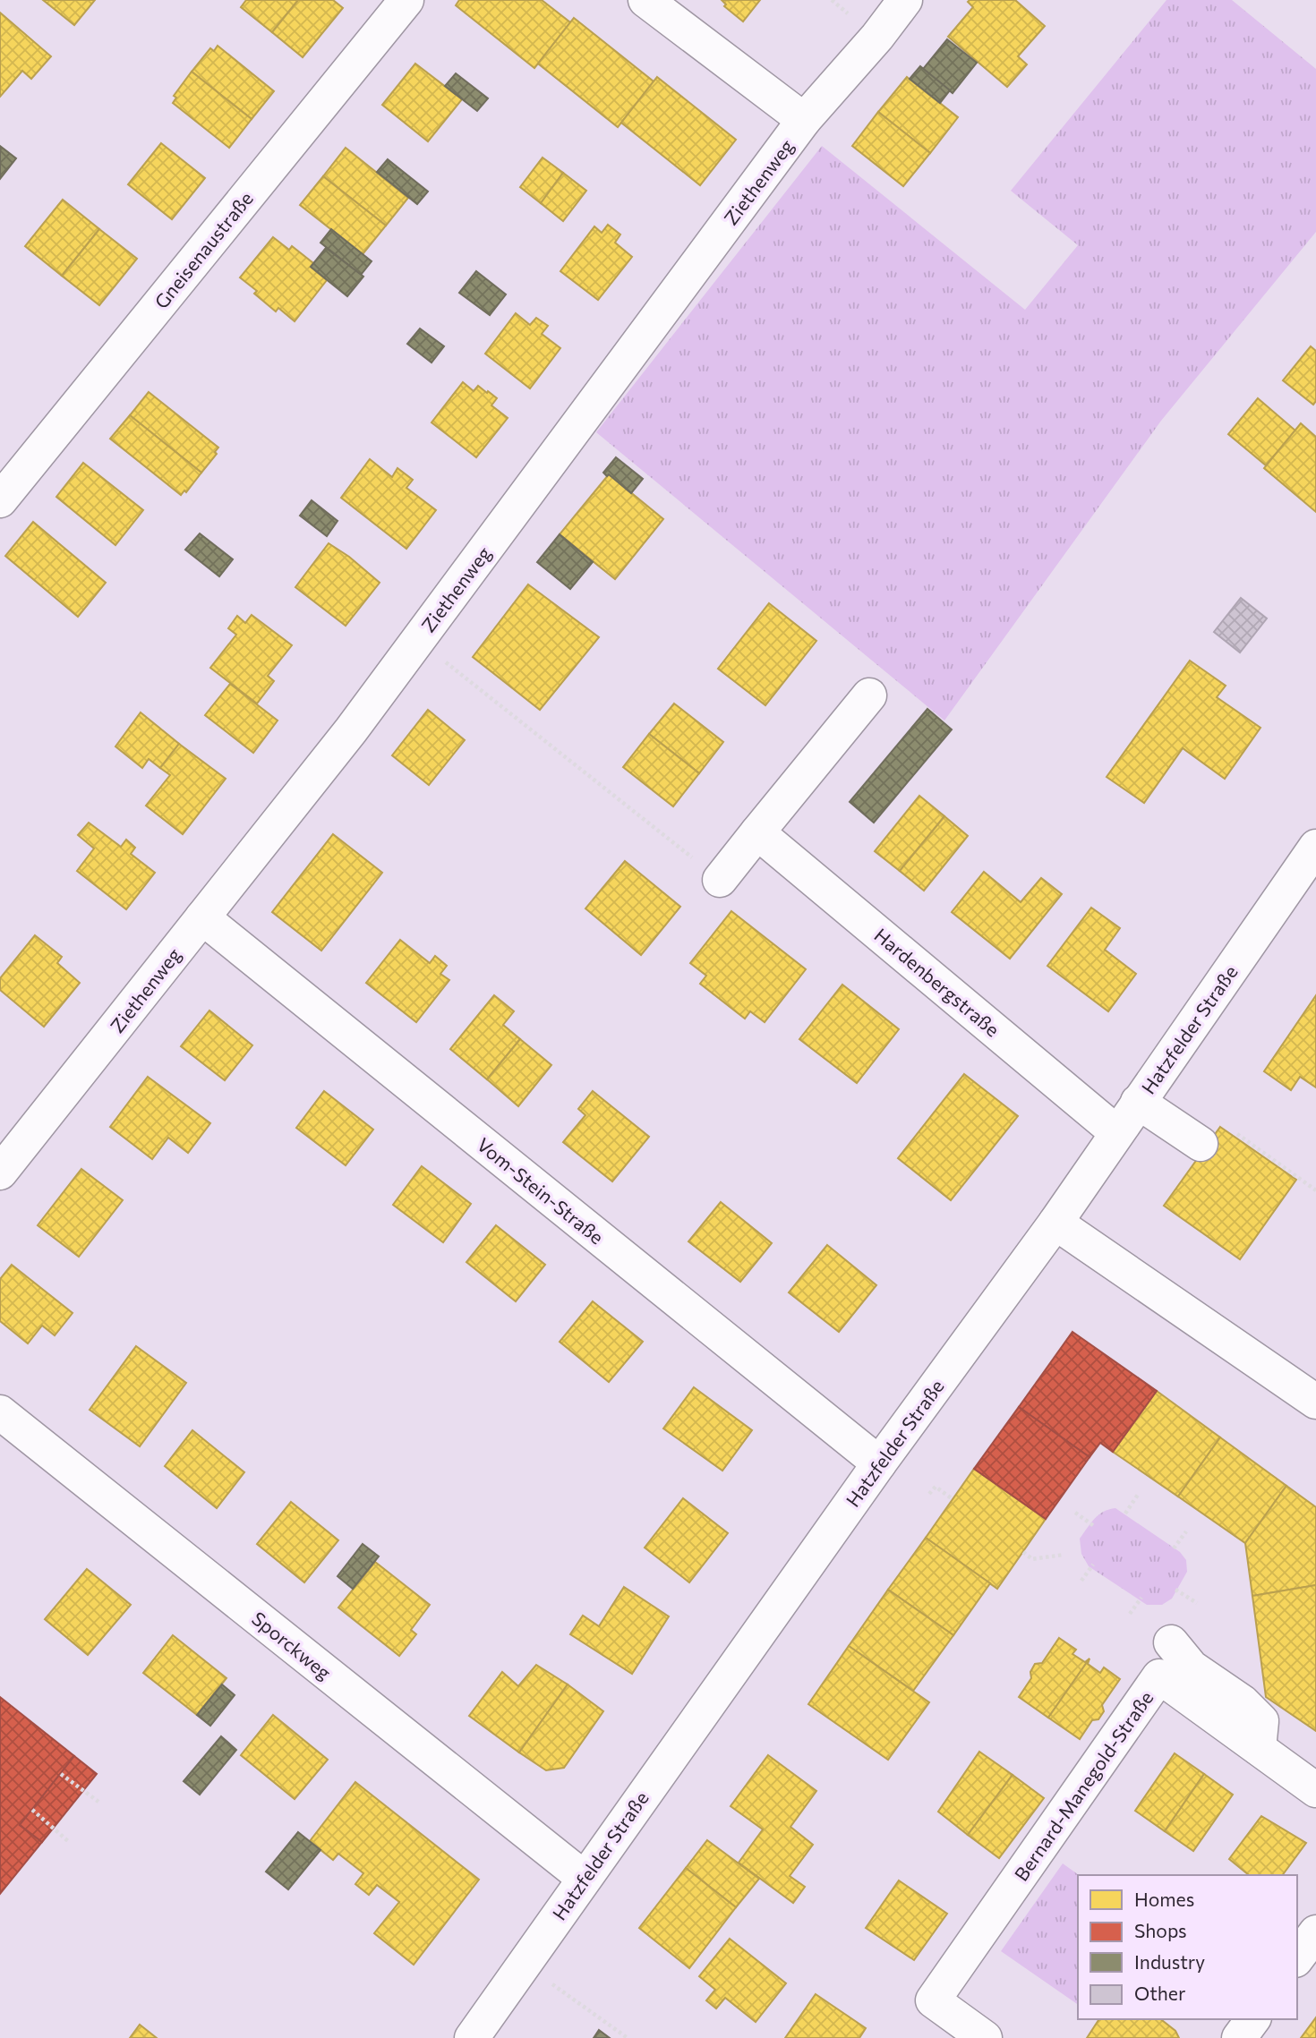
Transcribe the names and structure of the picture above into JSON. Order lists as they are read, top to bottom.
{
  "streets": {
    "street": [
      "Ziethenweg",
      "Gneisenaustraße",
      "Hardenbergstraße",
      "Hatzfelder Straße",
      "Vom-Stein-Straße",
      "Sporckweg",
      "Bernard-Manegold-Straße"
    ]
  },
  "crossings": [
    ["Ziethenweg", "Vom-Stein-Straße"],
    ["Hardenbergstraße", "Hatzfelder Straße"],
    ["Hatzfelder Straße", "Vom-Stein-Straße"],
    ["Hatzfelder Straße", "Sporckweg"]
  ],
  "legend": [
    "Homes",
    "Shops",
    "Industry",
    "Other"
  ]
}
